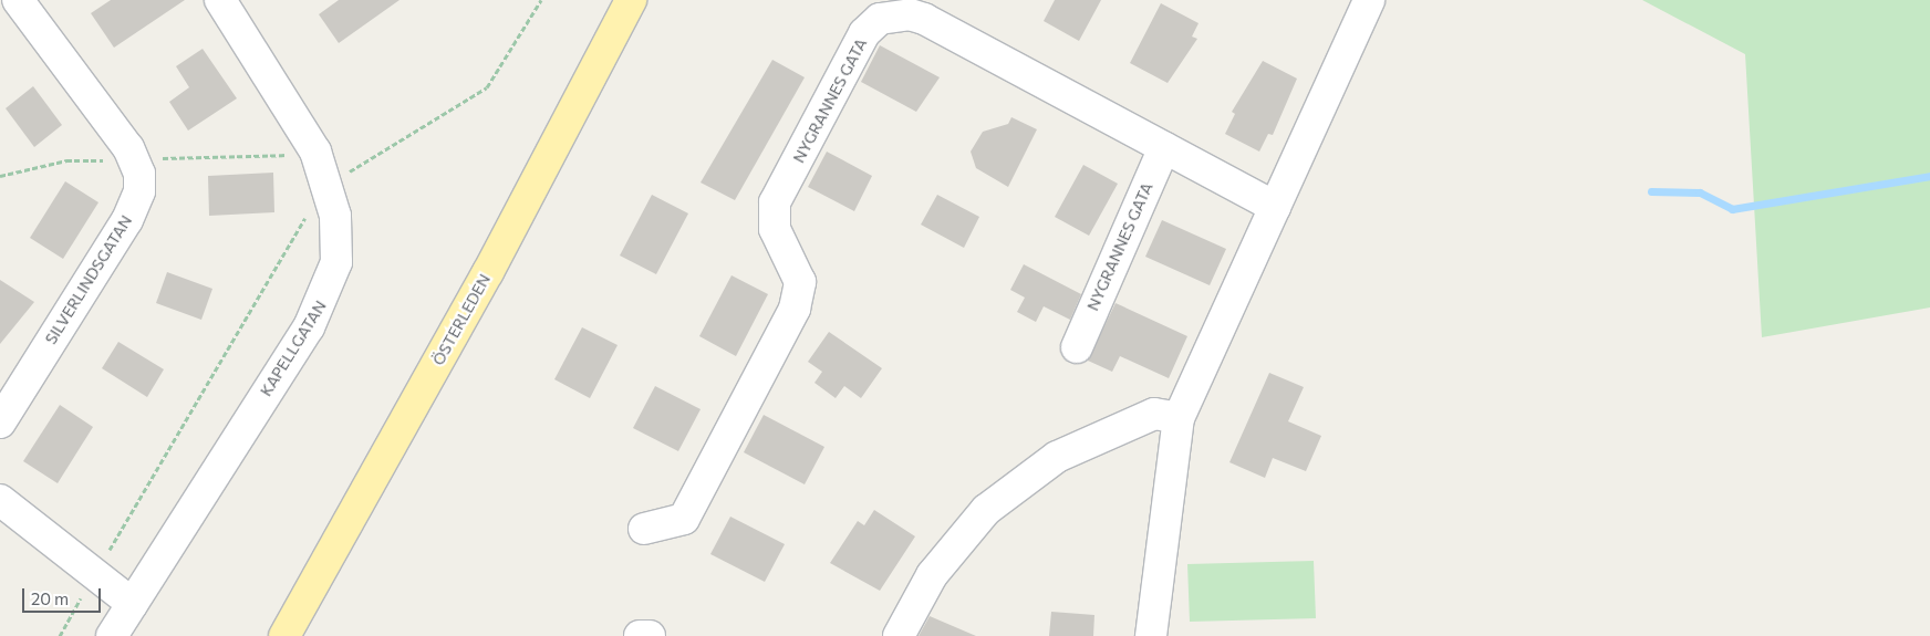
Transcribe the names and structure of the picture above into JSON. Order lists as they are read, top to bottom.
{
  "streets": {
    "main road": ["ÖSTERLEDEN"],
    "street": ["NYGRANNES GATA", "SILVERLINDSGATAN", "KAPELLGATAN"]
  },
  "scale_bar": "20 m"
}
